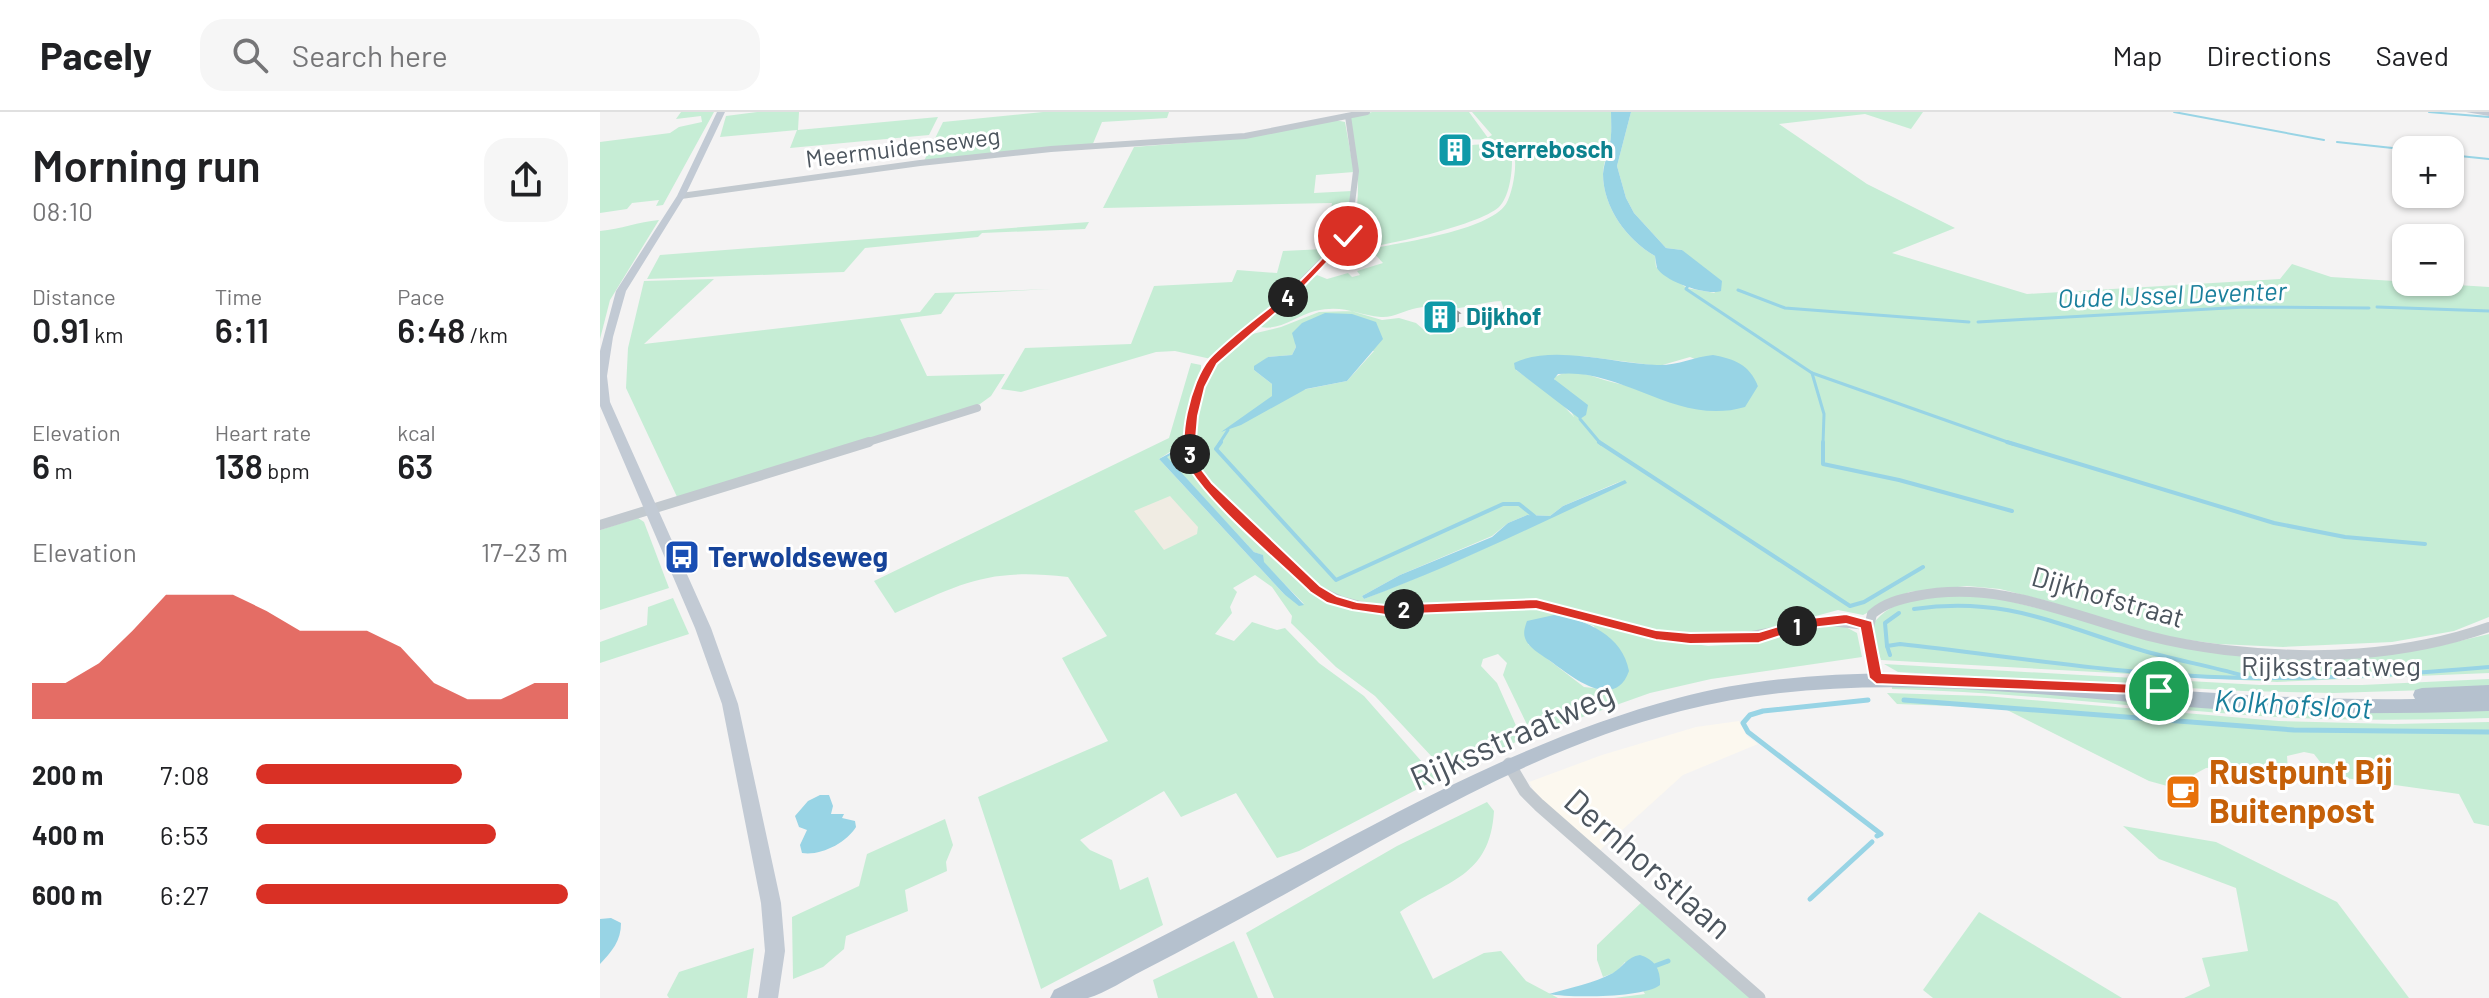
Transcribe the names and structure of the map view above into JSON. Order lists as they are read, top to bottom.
{
  "streets": {
    "main road": ["Rijksstraatweg"],
    "street": ["Meermuidenseweg", "Dijkhofstraat", "Dernhorstlaan"]
  },
  "crossings": [
    ["Rijksstraatweg", "Dernhorstlaan"]
  ],
  "water": ["Oude IJssel Deventer", "Kolkhofsloot"],
  "places": {
    "building": ["Sterrebosch", "Dijkhof"],
    "bus stop": ["Terwoldseweg"],
    "cafe": ["Rustpunt Bij Buitenpost"]
  },
  "page": {
    "header": "Pacely",
    "search": "Search here",
    "nav": ["Map", "Directions", "Saved"],
    "heading": ["Morning run", "08:10"],
    "map_buttons": ["+", "−"],
    "stats": [
      ["Distance", "0.91 km"],
      ["Time", "6:11"],
      ["Pace", "6:48 /km"],
      ["Elevation", "6 m"],
      ["Heart rate", "138 bpm"],
      ["kcal", "63"]
    ],
    "pins": [
      "4",
      "3",
      "2",
      "1"
    ],
    "chart": ["Elevation", "17–23 m"],
    "list": [
      {
        "name": "200 m",
        "note": "7:08"
      },
      {
        "name": "400 m",
        "note": "6:53"
      },
      {
        "name": "600 m",
        "note": "6:27"
      }
    ]
  }
}
